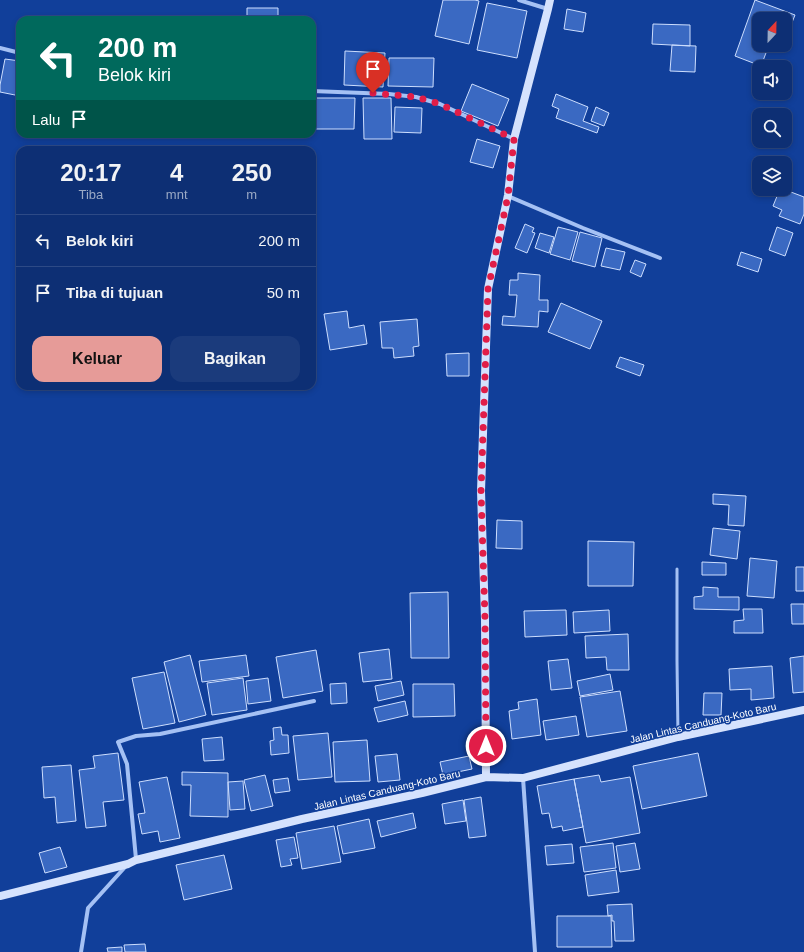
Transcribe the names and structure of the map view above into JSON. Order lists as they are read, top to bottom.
{
  "streets": {
    "main road": ["Jalan Lintas Canduang-Koto Baru"]
  },
  "north": "top",
  "page": {
    "turn": ["200 m", "Belok kiri"],
    "then": "Lalu",
    "eta": [
      "20:17",
      "Tiba",
      "4",
      "mnt",
      "250",
      "m"
    ],
    "list": [
      {
        "name": "Belok kiri",
        "value": "200 m"
      },
      {
        "name": "Tiba di tujuan",
        "value": "50 m"
      }
    ],
    "buttons": ["Keluar", "Bagikan"]
  }
}
